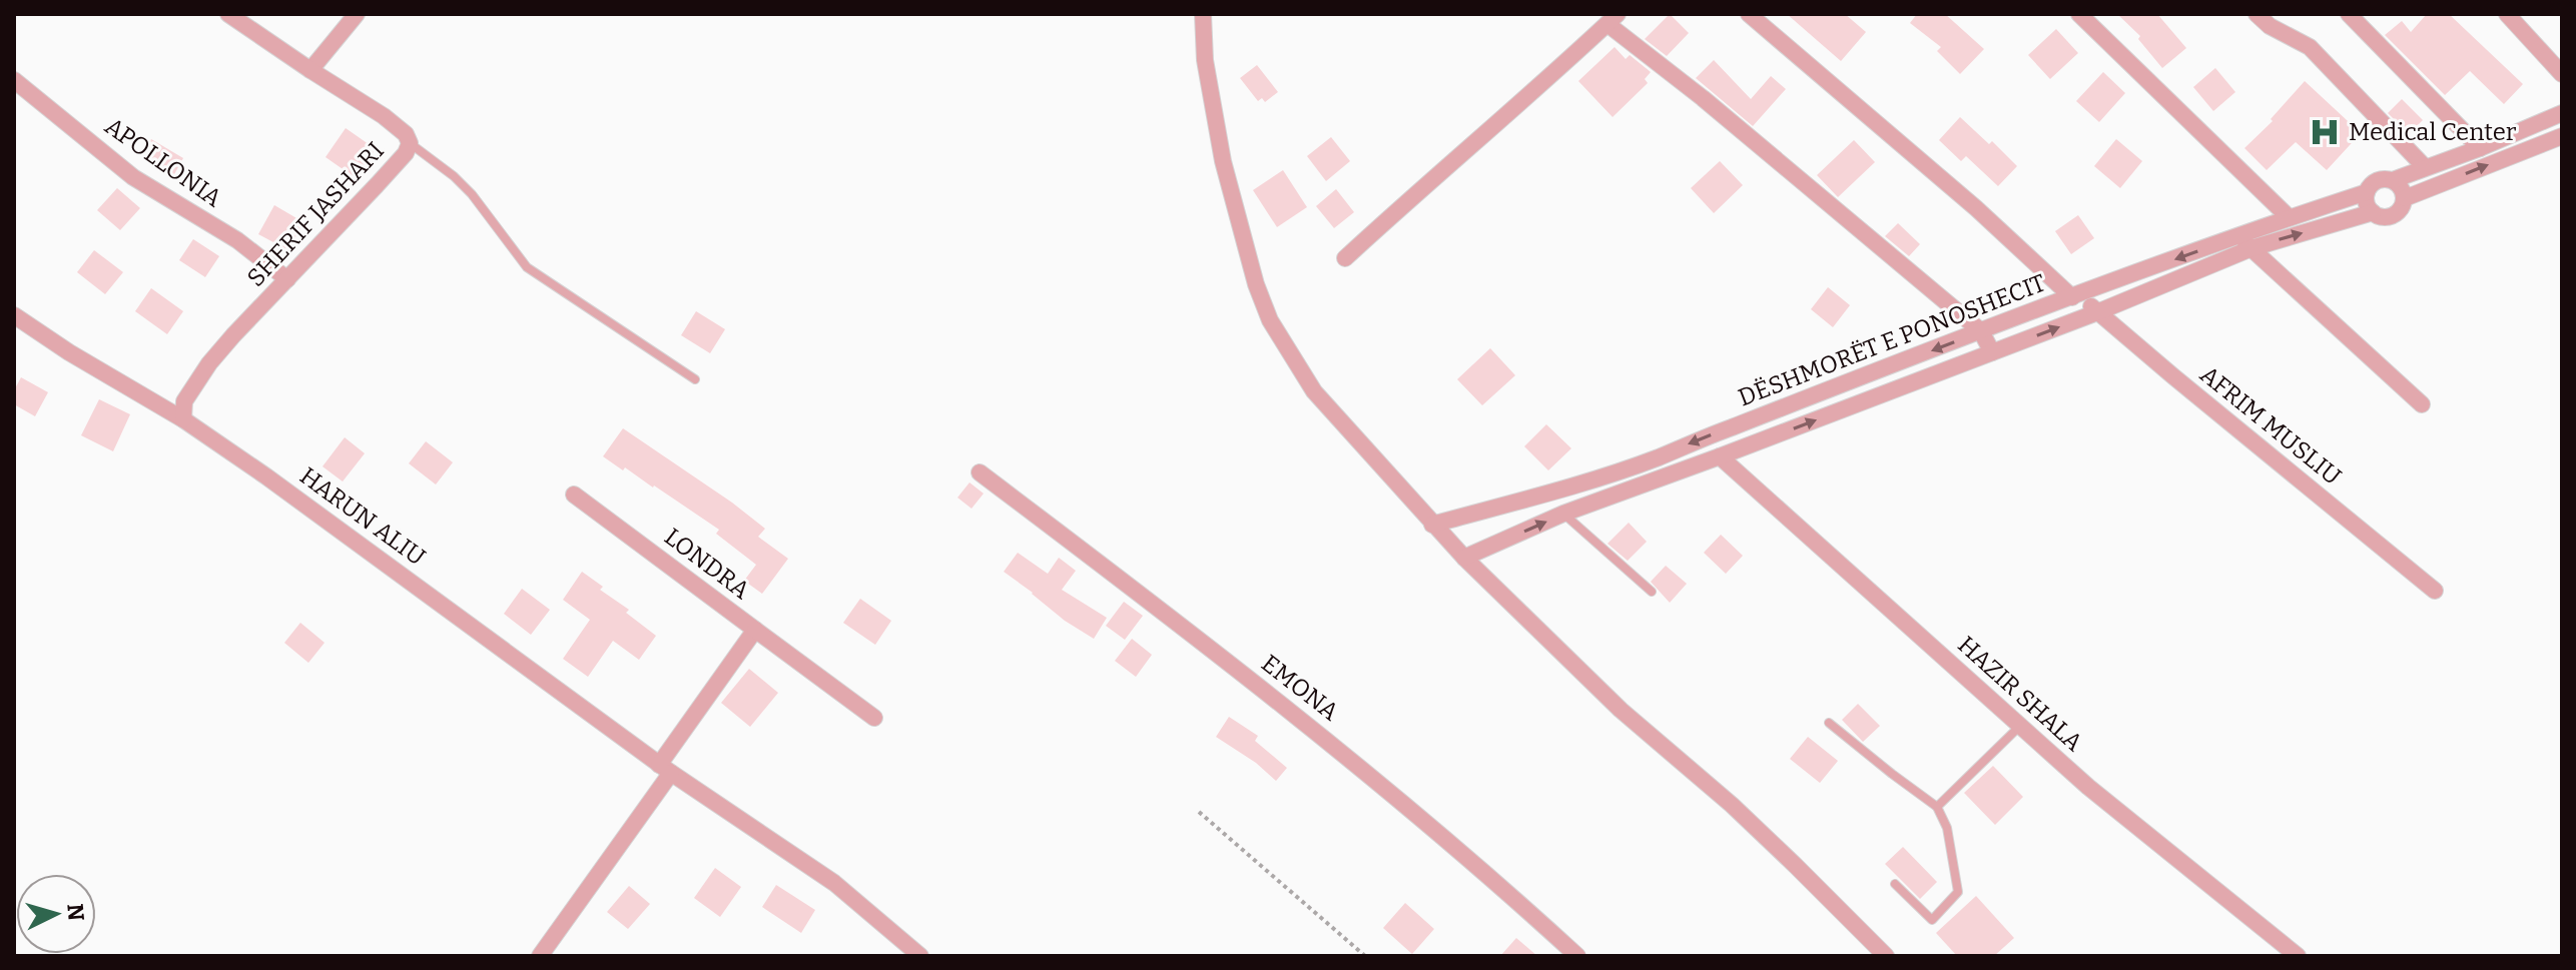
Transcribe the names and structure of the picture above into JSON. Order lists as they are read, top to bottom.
{
  "streets": {
    "street": [
      "APOLLONIA",
      "SHERIF JASHARI",
      "DËSHMORËT E PONOSHECIT",
      "AFRIM MUSLIU",
      "HARUN ALIU",
      "LONDRA",
      "EMONA",
      "HAZIR SHALA"
    ]
  },
  "crossings": [
    ["APOLLONIA", "SHERIF JASHARI"],
    ["SHERIF JASHARI", "HARUN ALIU"],
    ["DËSHMORËT E PONOSHECIT", "AFRIM MUSLIU"],
    ["DËSHMORËT E PONOSHECIT", "HAZIR SHALA"],
    ["HARUN ALIU", "LONDRA"]
  ],
  "places": {
    "hospital": ["Medical Center"]
  },
  "north": "right"
}
